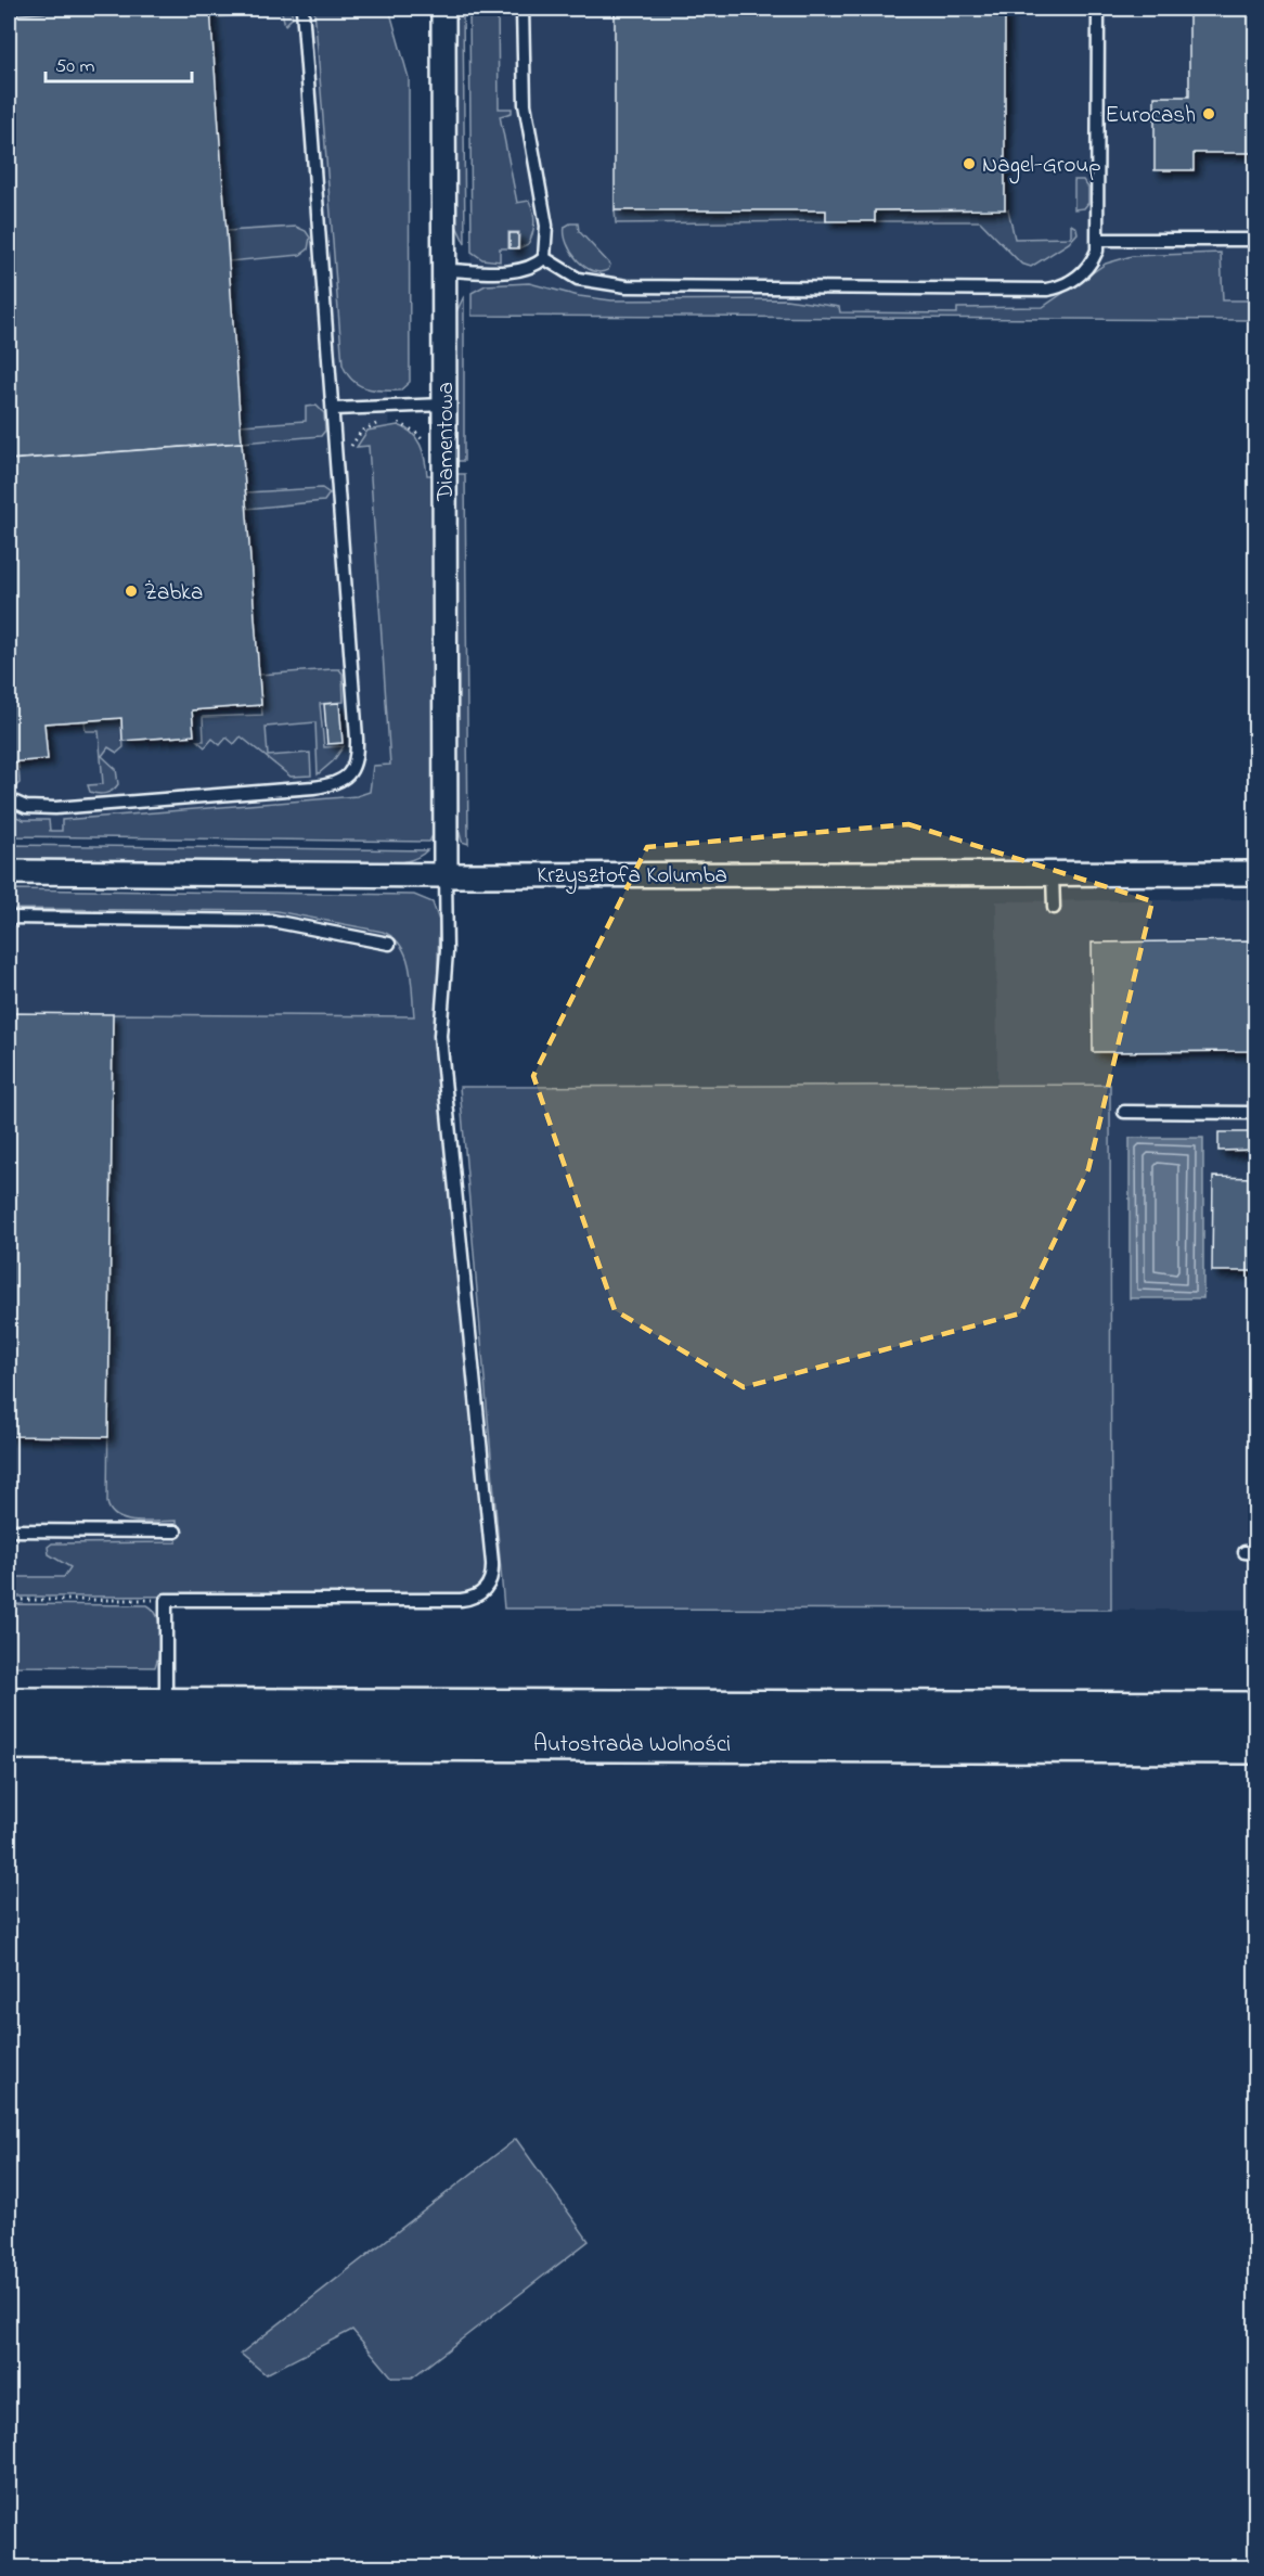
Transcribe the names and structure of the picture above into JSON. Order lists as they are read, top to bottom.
{
  "streets": {
    "highway": ["Autostrada Wolności"],
    "street": ["Diamentowa", "Krzysztofa Kolumba"]
  },
  "crossings": [
    ["Diamentowa", "Krzysztofa Kolumba"]
  ],
  "places": ["Eurocash", "Nagel-Group", "Żabka"],
  "scale_bar": "50 m"
}
